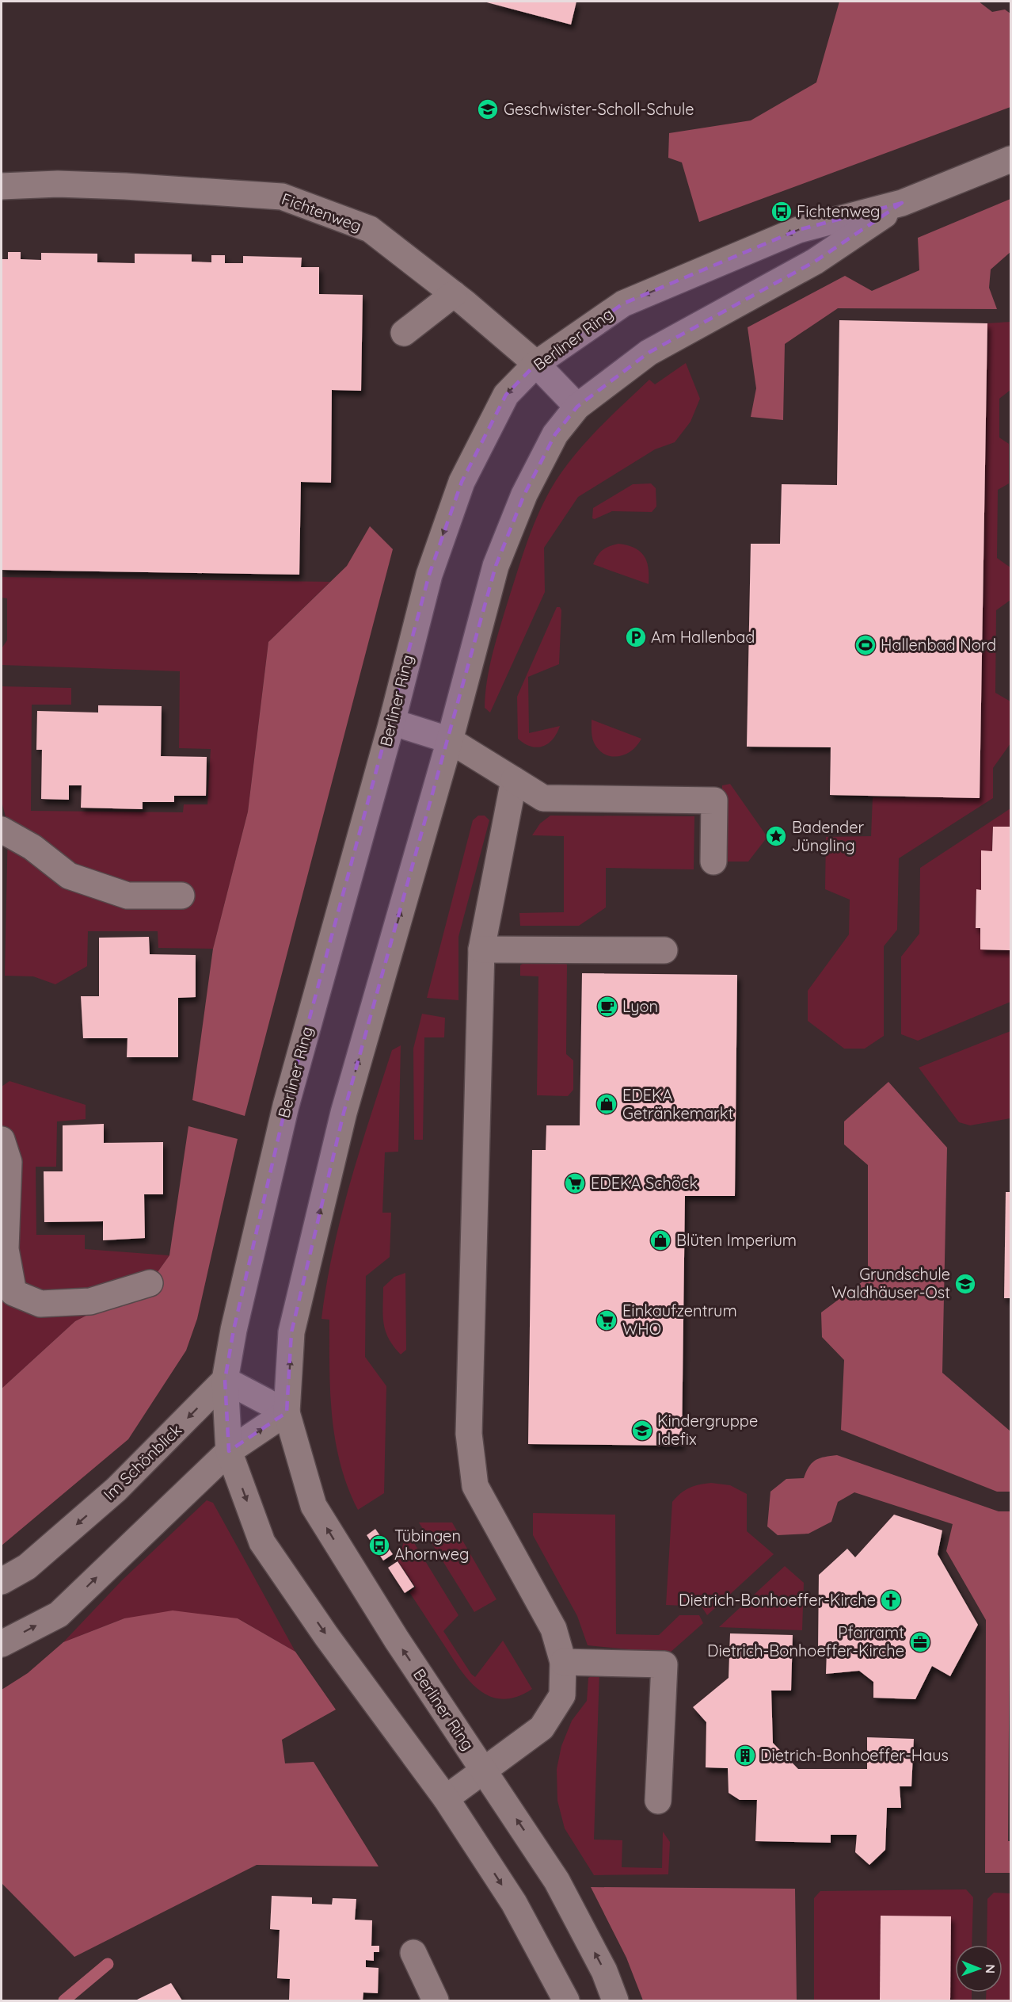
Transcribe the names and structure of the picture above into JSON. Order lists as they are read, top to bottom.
{
  "streets": {
    "street": ["Fichtenweg", "Berliner Ring", "Im Schönblick"]
  },
  "crossings": [
    ["Fichtenweg", "Berliner Ring"],
    ["Berliner Ring", "Im Schönblick"]
  ],
  "places": {
    "school or university": ["Geschwister-Scholl-Schule", "Grundschule Waldhäuser-Ost", "Kindergruppe Idefix"],
    "bus stop": ["Fichtenweg", "Tübingen Ahornweg"],
    "parking": ["Am Hallenbad"],
    "sports": ["Hallenbad Nord"],
    "place": ["Badender Jüngling"],
    "cafe": ["Lyon"],
    "shop": ["EDEKA Getränkemarkt", "Blüten Imperium"],
    "supermarket": ["EDEKA Schöck", "Einkaufzentrum WHO"],
    "church": ["Dietrich-Bonhoeffer-Kirche"],
    "office": ["Pfarramt Dietrich-Bonhoeffer-Kirche"],
    "building": ["Dietrich-Bonhoeffer-Haus"]
  },
  "north": "right"
}
